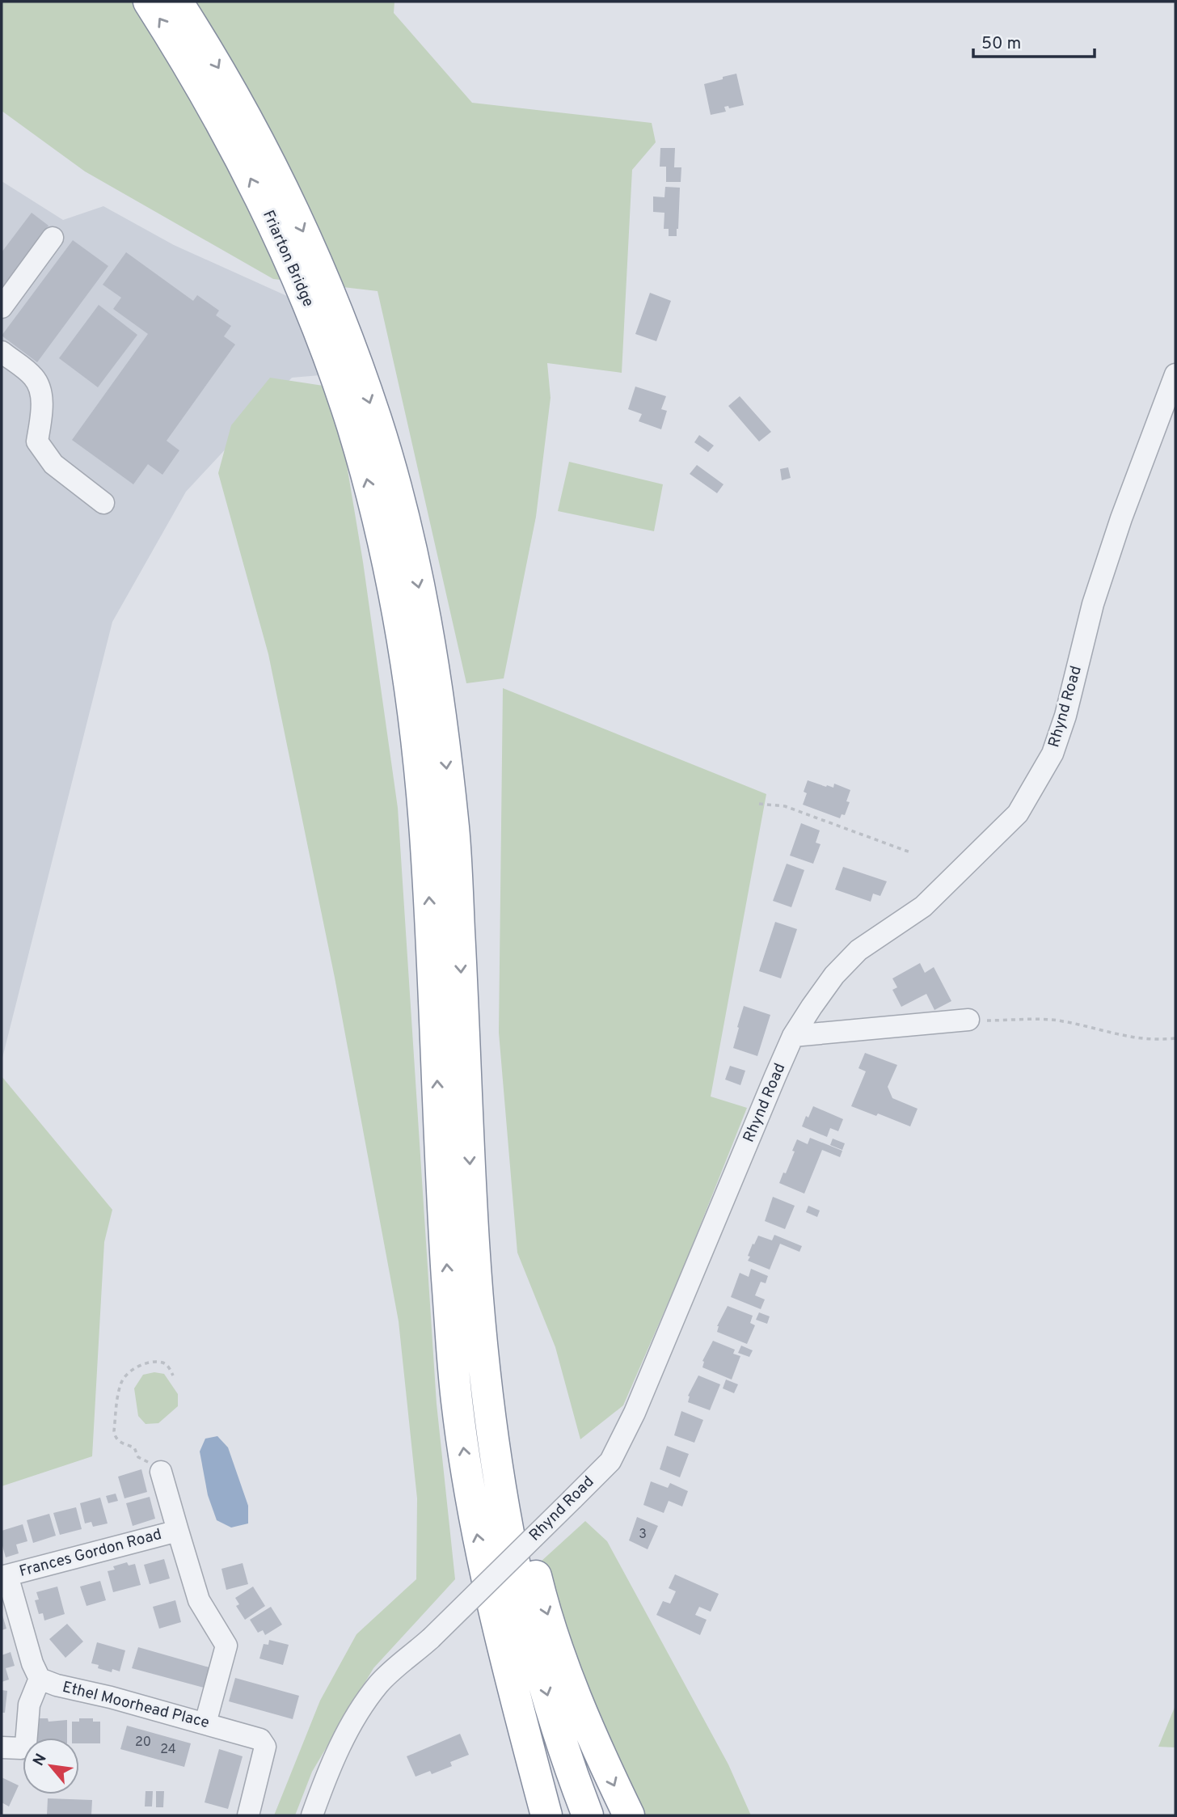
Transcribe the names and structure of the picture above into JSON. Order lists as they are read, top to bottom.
{
  "streets": {
    "highway": ["Friarton Bridge"],
    "street": ["Rhynd Road", "Frances Gordon Road", "Ethel Moorhead Place"]
  },
  "crossings": [
    ["Frances Gordon Road", "Ethel Moorhead Place"]
  ],
  "house_numbers": ["3", "20", "24"],
  "scale_bar": "50 m",
  "north": "top left"
}
